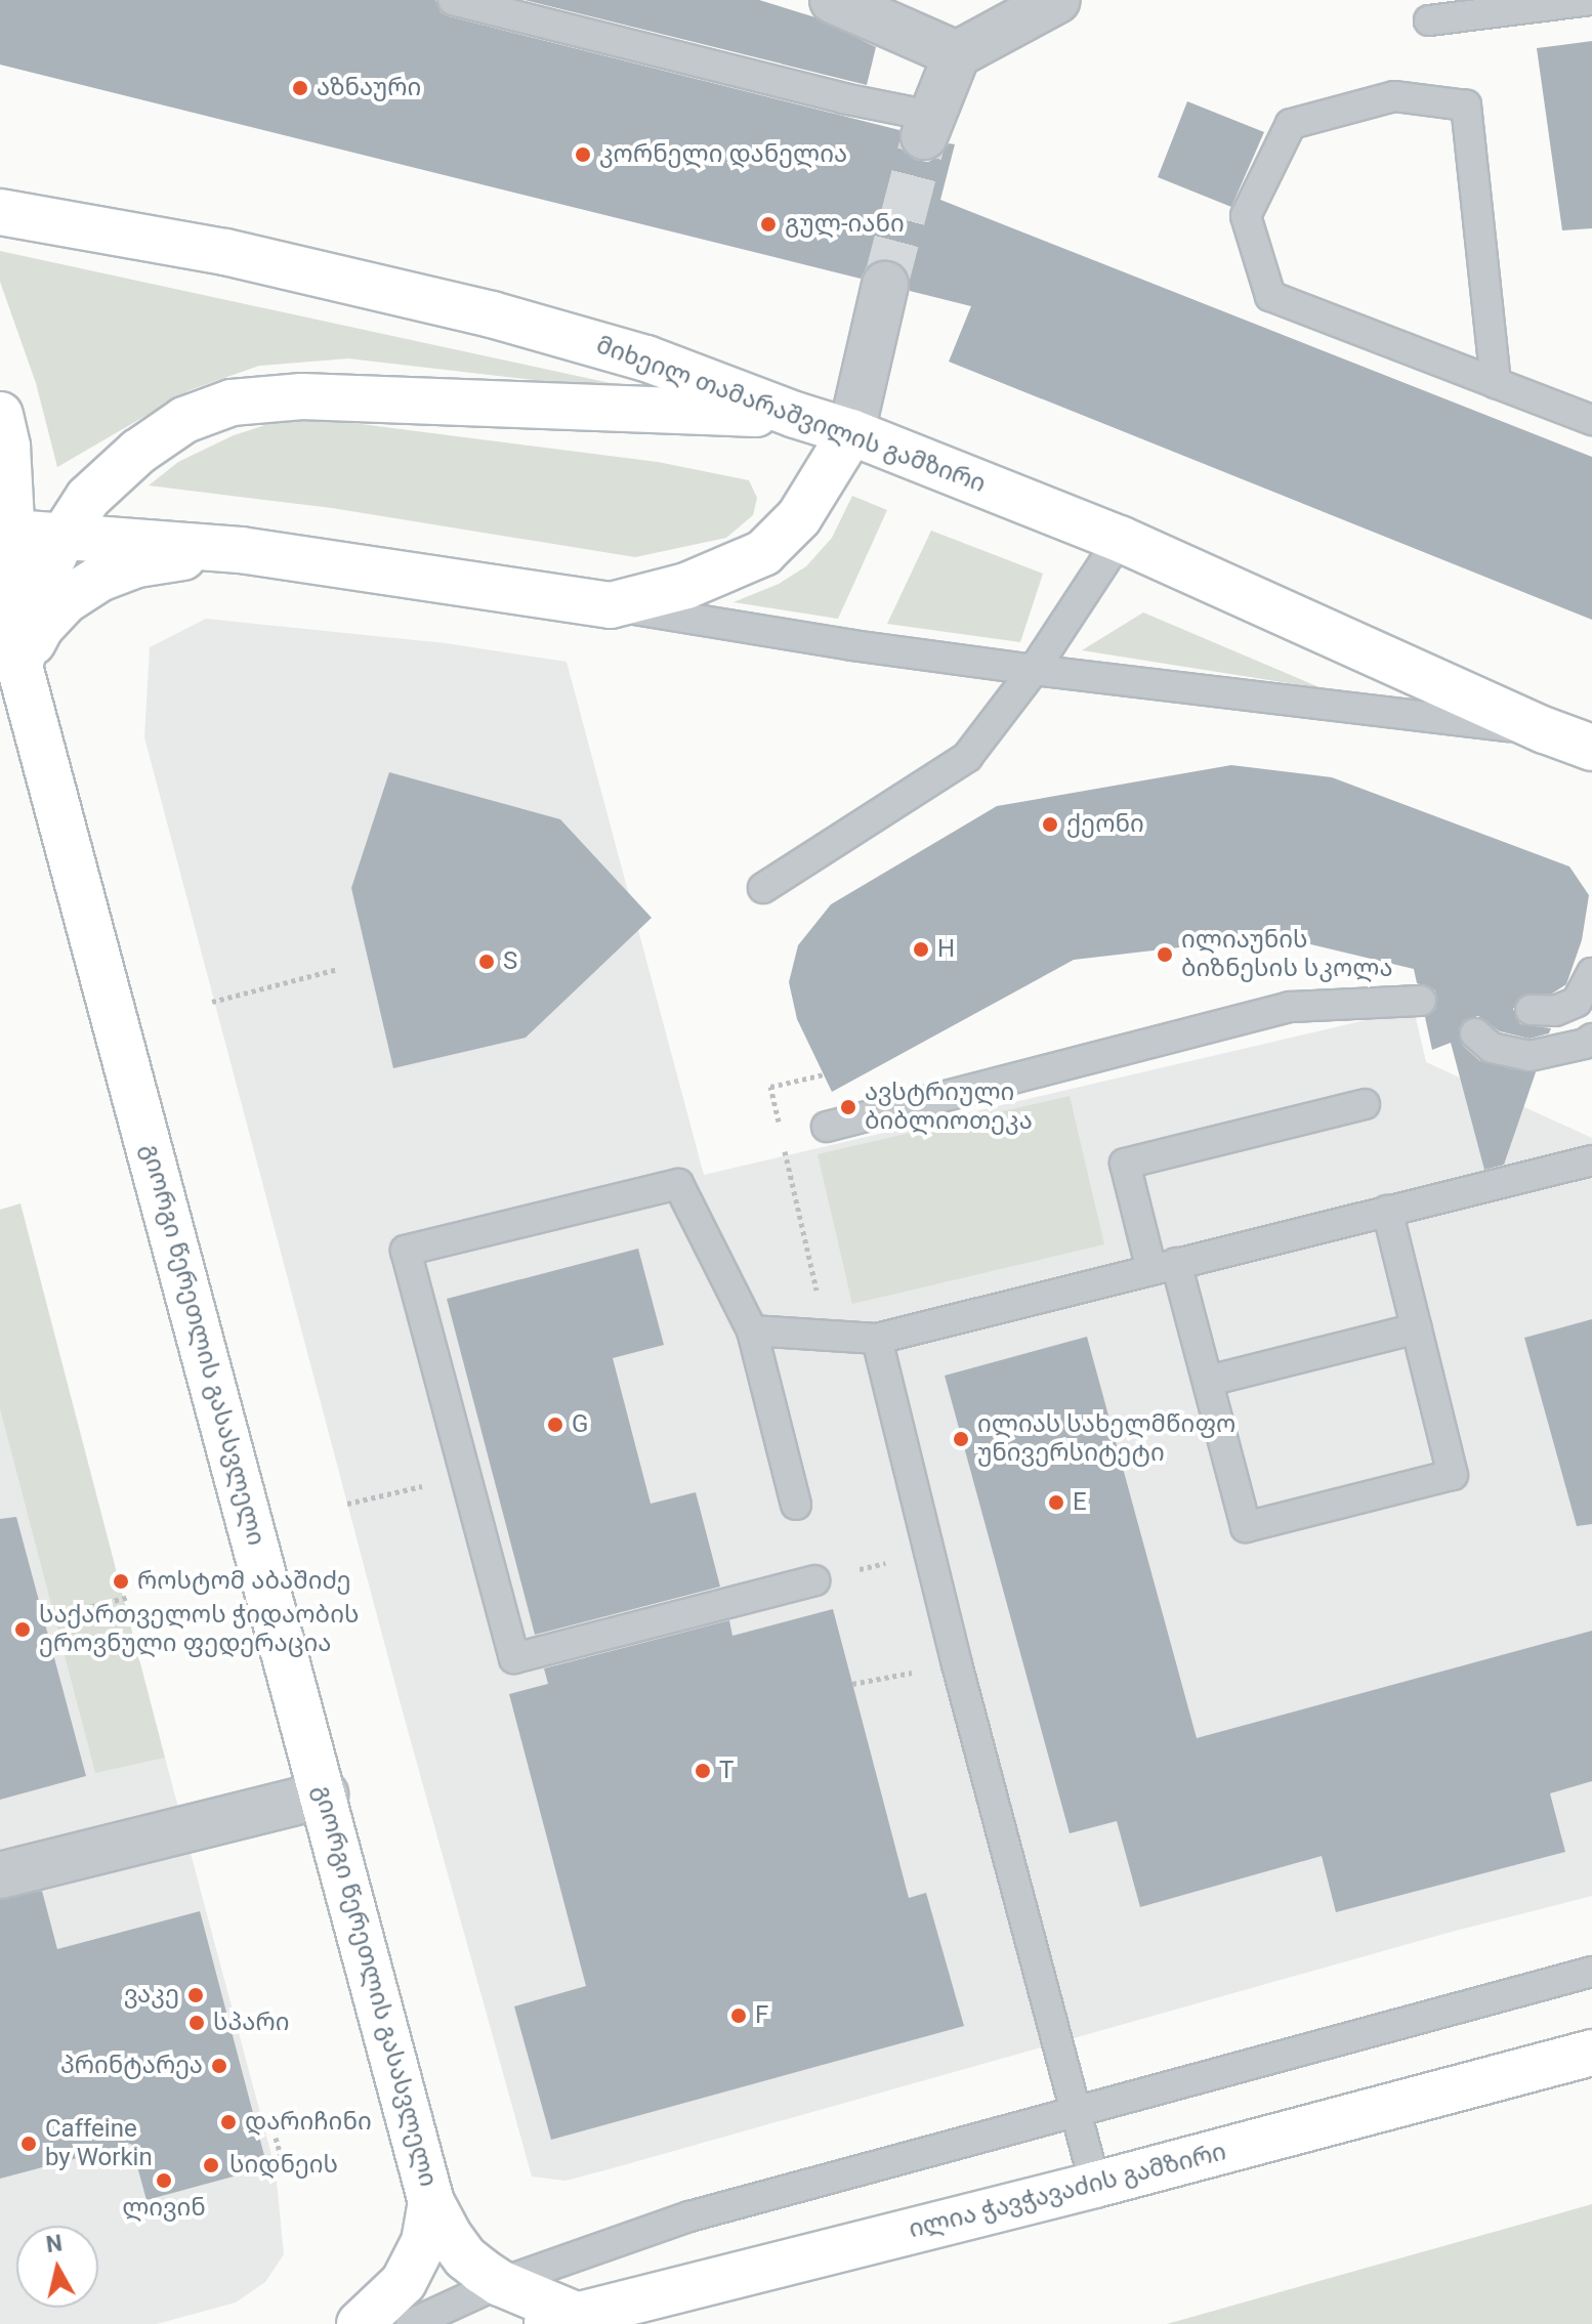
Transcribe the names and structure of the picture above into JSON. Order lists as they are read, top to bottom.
{
  "streets": {
    "main road": ["მიხეილ თამარაშვილის გამზირი", "გიორგი წერეთლის გასასვლელი", "ილია ჭავჭავაძის გამზირი"]
  },
  "crossings": [
    ["გიორგი წერეთლის გასასვლელი", "ილია ჭავჭავაძის გამზირი"]
  ],
  "places": [
    "აზნაური",
    "კორნელი დანელია",
    "გულ-იანი",
    "ქეონი",
    "H",
    "ილიაუნის ბიზნესის სკოლა",
    "S",
    "ავსტრიული ბიბლიოთეკა",
    "G",
    "ილიას სახელმწიფო უნივერსიტეტი",
    "E",
    "როსტომ აბაშიძე",
    "საქართველოს ჭიდაობის ეროვნული ფედერაცია",
    "T",
    "ვაკე",
    "F",
    "სპარი",
    "პრინტარეა",
    "დარიჩინი",
    "Caffeine by Workin",
    "სიდნეის",
    "ლივინ"
  ],
  "north": "top"
}
